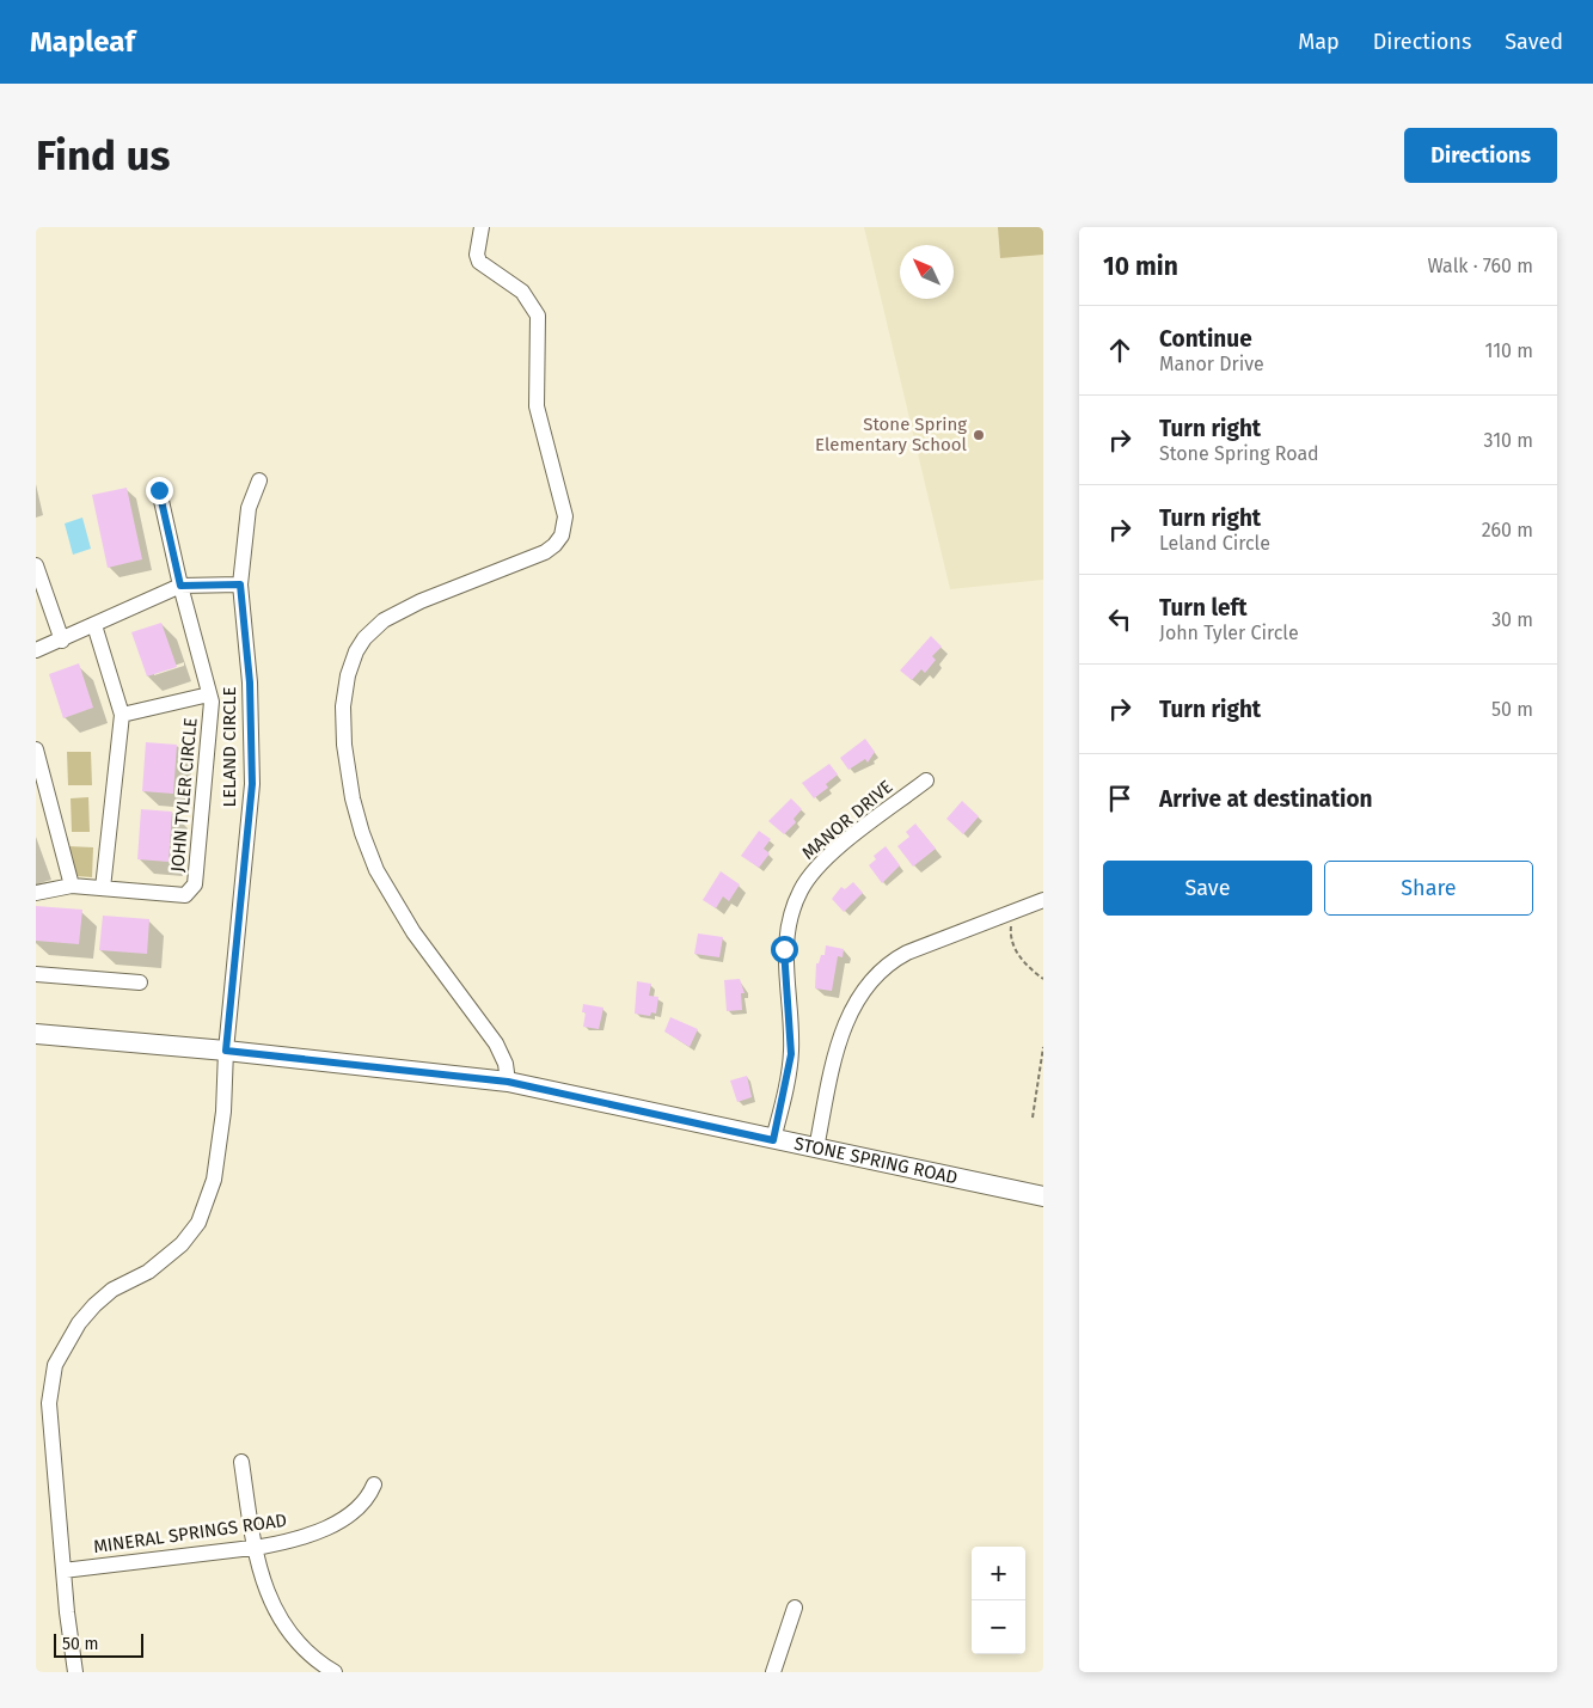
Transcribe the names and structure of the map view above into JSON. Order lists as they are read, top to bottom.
{
  "streets": {
    "main road": ["STONE SPRING ROAD"],
    "street": [
      "LELAND CIRCLE",
      "JOHN TYLER CIRCLE",
      "MANOR DRIVE",
      "MINERAL SPRINGS ROAD"
    ]
  },
  "crossings": [
    ["LELAND CIRCLE", "STONE SPRING ROAD"],
    ["LELAND CIRCLE", "MINERAL SPRINGS ROAD"],
    ["MANOR DRIVE", "STONE SPRING ROAD"]
  ],
  "places": ["Stone Spring Elementary School"],
  "scale_bar": "50 m",
  "north": "top left",
  "page": {
    "header": "Mapleaf",
    "nav": ["Map", "Directions", "Saved"],
    "buttons": [
      "Directions",
      ["Save", "Share"]
    ],
    "title": "Find us",
    "heading": ["10 min", "Walk · 760 m"],
    "list": [
      ["Continue", "Manor Drive", "110 m"],
      ["Turn right", "Stone Spring Road", "310 m"],
      ["Turn right", "Leland Circle", "260 m"],
      ["Turn left", "John Tyler Circle", "30 m"],
      ["Turn right", "50 m"],
      "Arrive at destination"
    ],
    "map_buttons": ["+", "−"],
    "scale": "50 m"
  }
}
